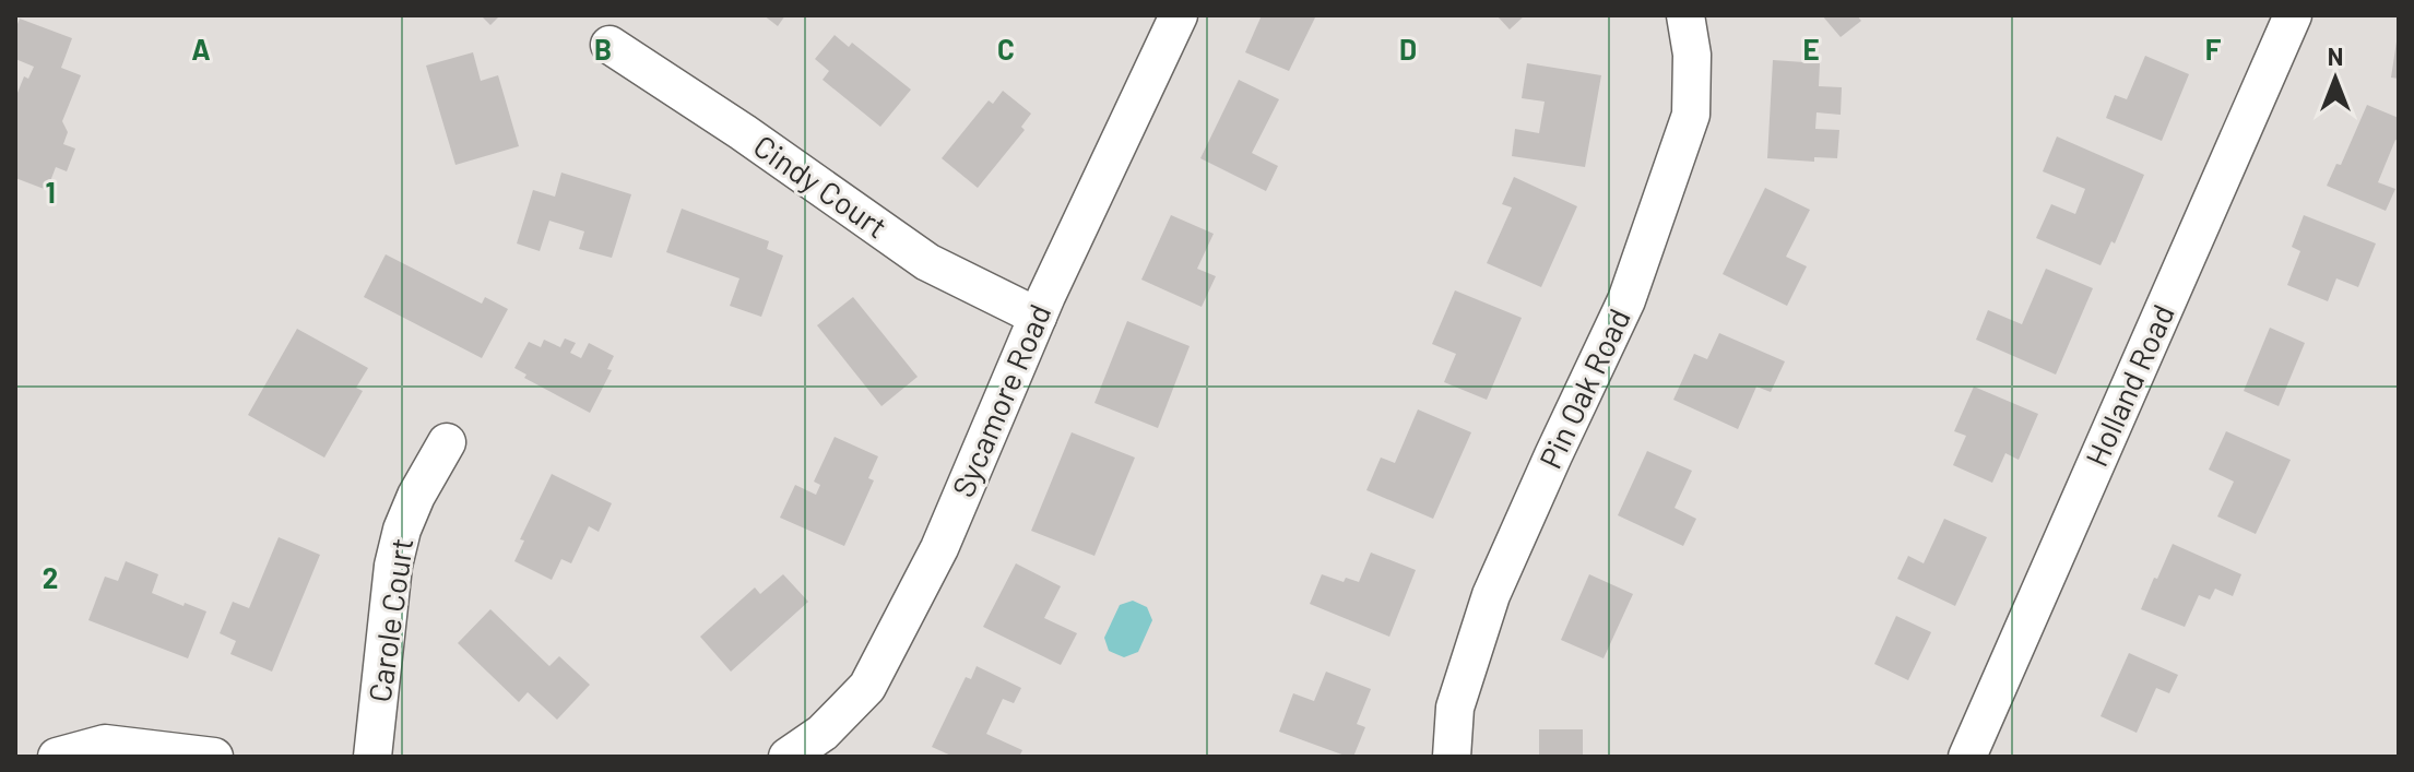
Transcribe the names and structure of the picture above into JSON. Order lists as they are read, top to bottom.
{
  "streets": {
    "street": [
      "Cindy Court",
      "Holland Road",
      "Pin Oak Road",
      "Sycamore Road",
      "Carole Court"
    ]
  },
  "crossings": [
    ["Cindy Court", "Sycamore Road"]
  ],
  "north": "top",
  "grid": {
    "columns": [
      "A",
      "B",
      "C",
      "D",
      "E",
      "F"
    ],
    "rows": ["1", "2"]
  }
}
